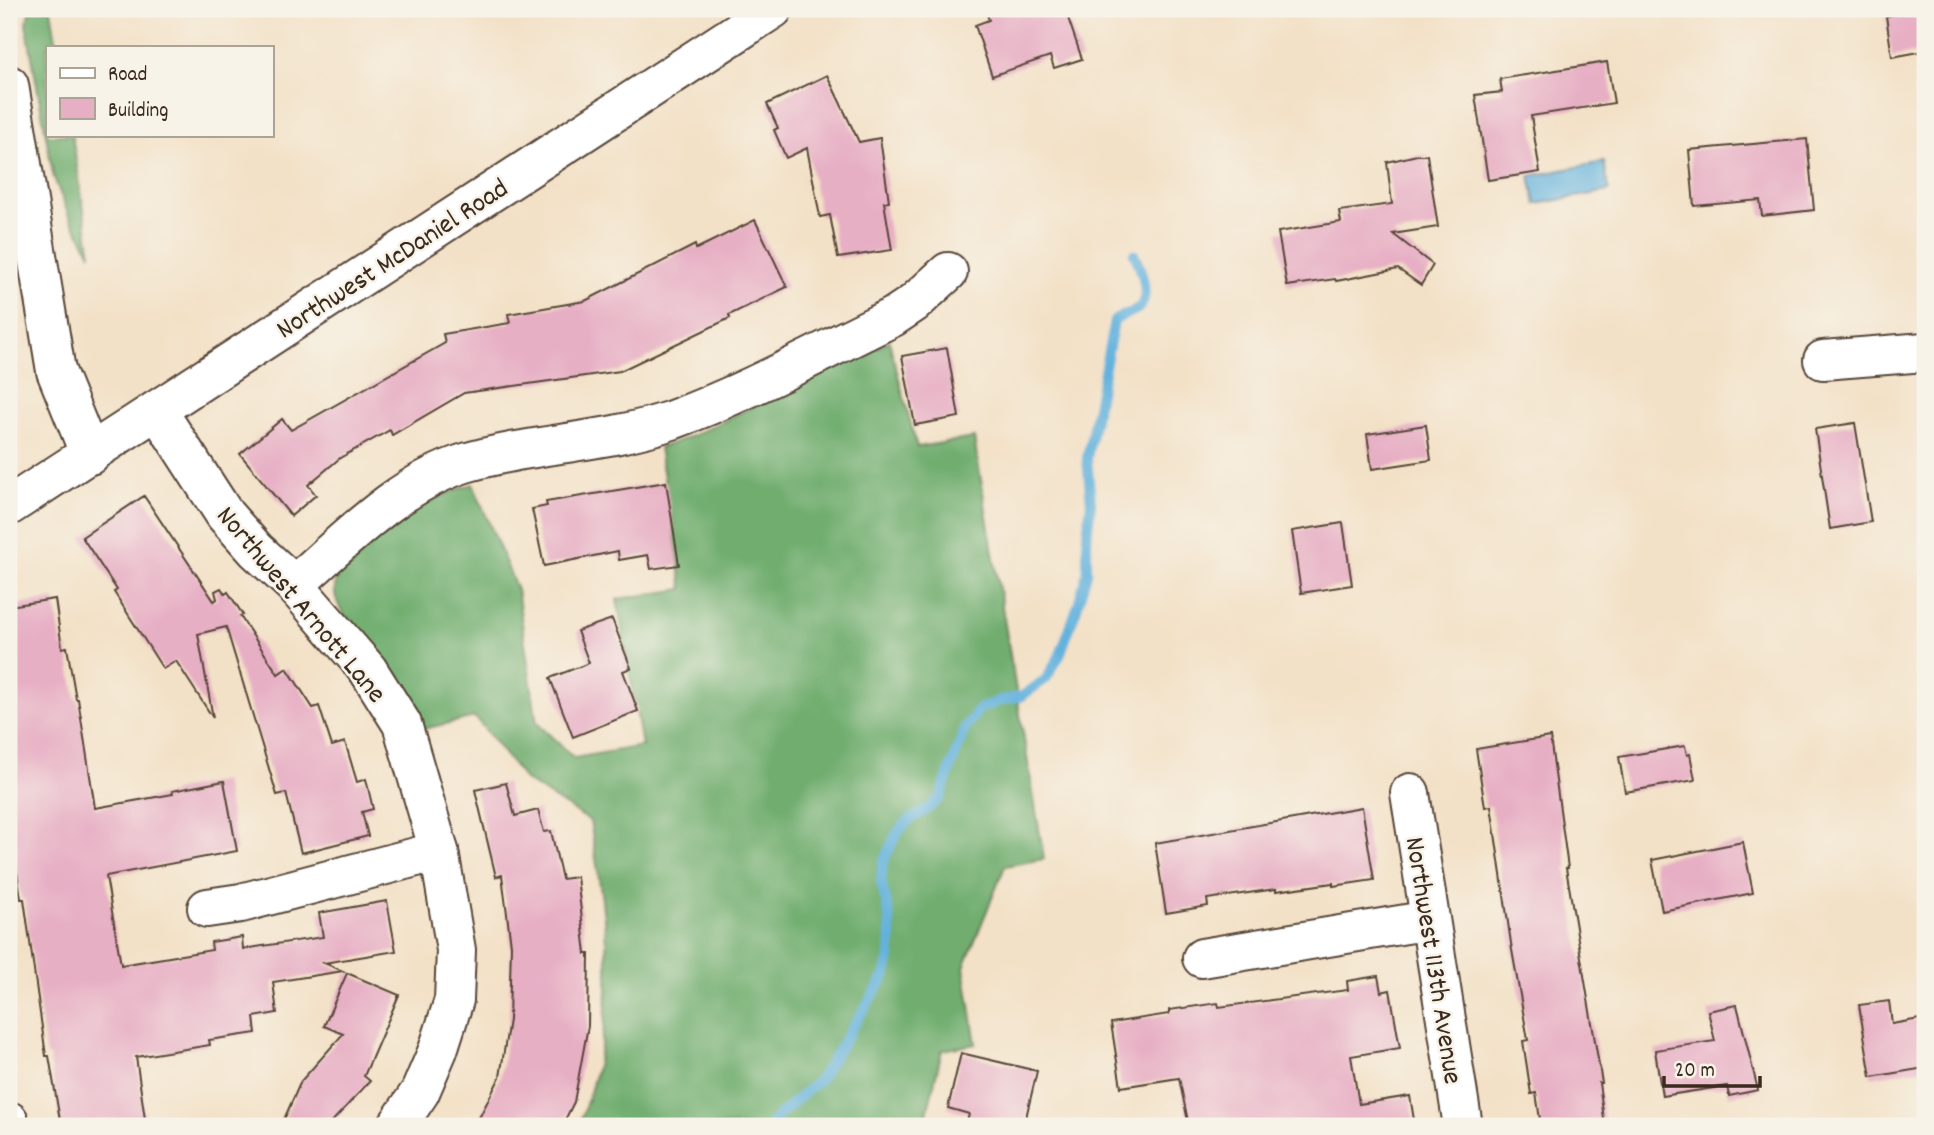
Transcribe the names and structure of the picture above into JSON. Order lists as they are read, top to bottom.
{
  "streets": {
    "street": ["Northwest McDaniel Road", "Northwest Arnott Lane", "Northwest 113th Avenue"]
  },
  "crossings": [
    ["Northwest McDaniel Road", "Northwest Arnott Lane"]
  ],
  "legend": ["Road", "Building"],
  "scale_bar": "20 m"
}
